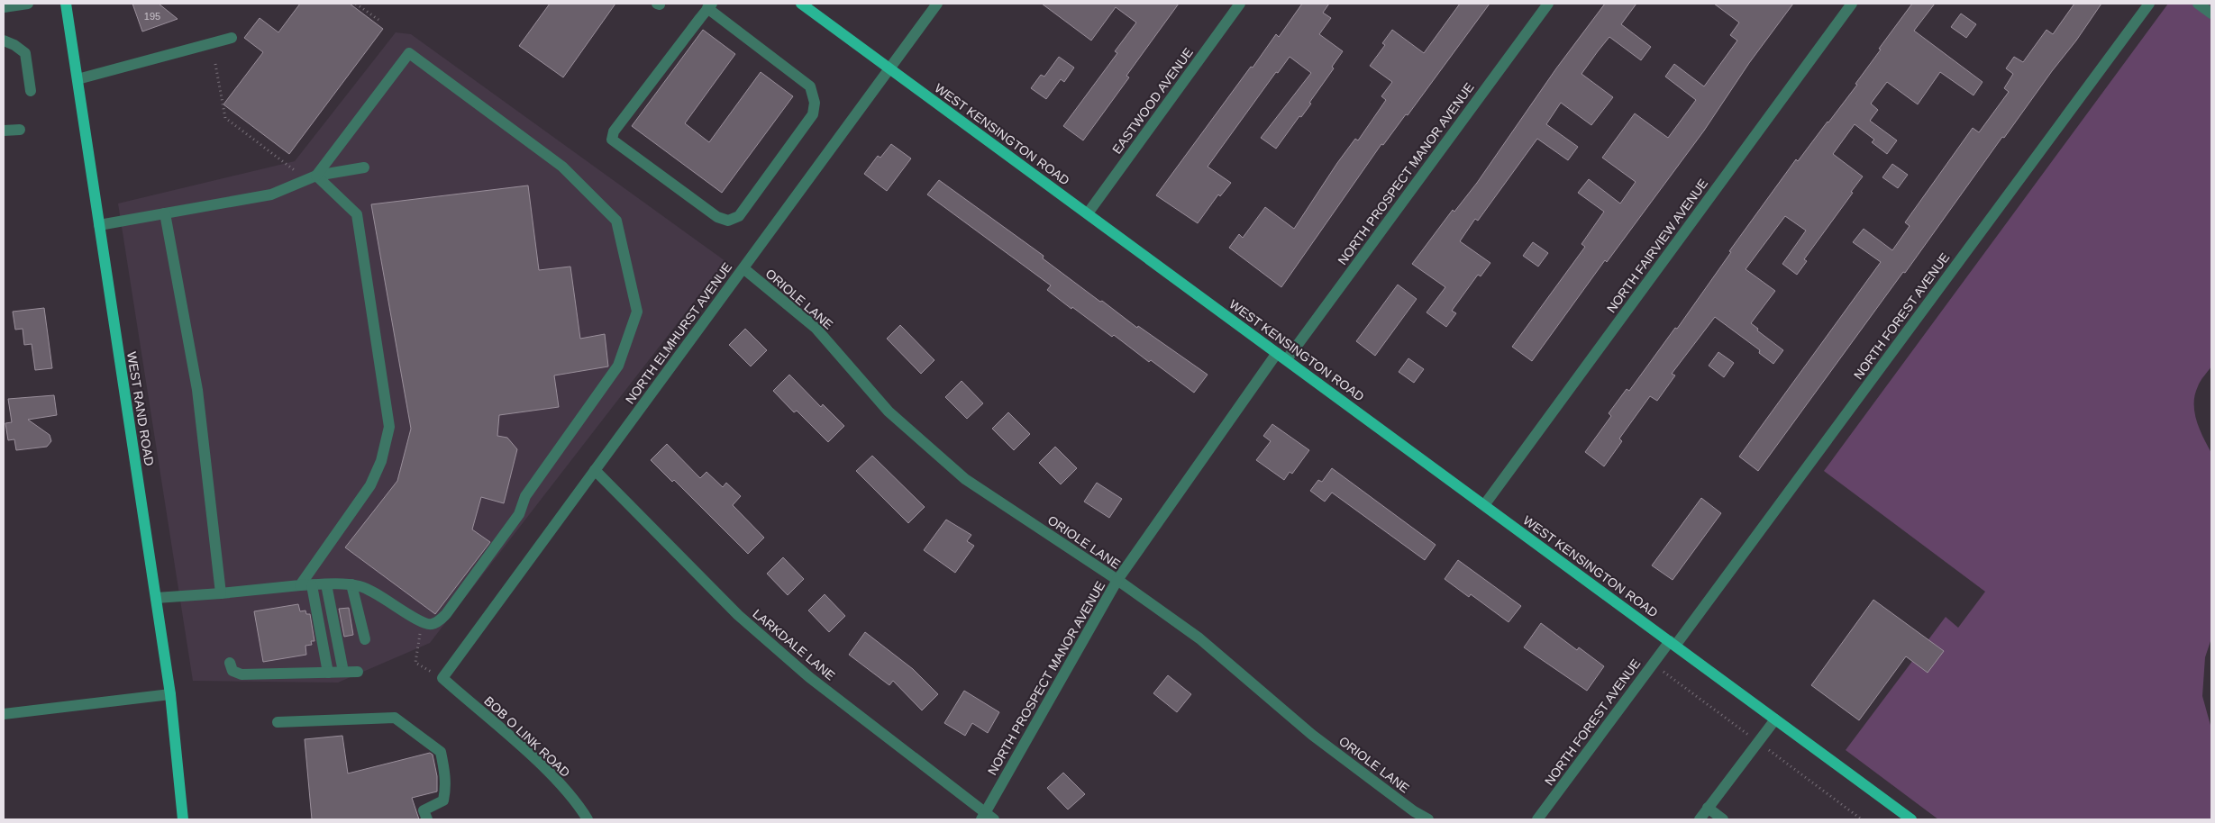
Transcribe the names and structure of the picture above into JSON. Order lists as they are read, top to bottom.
{
  "streets": {
    "main road": ["WEST KENSINGTON ROAD", "WEST RAND ROAD"],
    "street": [
      "EASTWOOD AVENUE",
      "NORTH PROSPECT MANOR AVENUE",
      "NORTH FAIRVIEW AVENUE",
      "ORIOLE LANE",
      "NORTH FOREST AVENUE",
      "NORTH ELMHURST AVENUE",
      "LARKDALE LANE",
      "BOB O LINK ROAD"
    ]
  },
  "crossings": [
    ["EASTWOOD AVENUE", "WEST KENSINGTON ROAD"],
    ["WEST KENSINGTON ROAD", "NORTH PROSPECT MANOR AVENUE"],
    ["WEST KENSINGTON ROAD", "NORTH FAIRVIEW AVENUE"],
    ["WEST KENSINGTON ROAD", "NORTH FOREST AVENUE"],
    ["WEST KENSINGTON ROAD", "NORTH ELMHURST AVENUE"],
    ["NORTH PROSPECT MANOR AVENUE", "ORIOLE LANE"],
    ["NORTH PROSPECT MANOR AVENUE", "LARKDALE LANE"],
    ["ORIOLE LANE", "NORTH ELMHURST AVENUE"],
    ["NORTH ELMHURST AVENUE", "LARKDALE LANE"],
    ["NORTH ELMHURST AVENUE", "BOB O LINK ROAD"]
  ],
  "house_numbers": ["195"]
}
